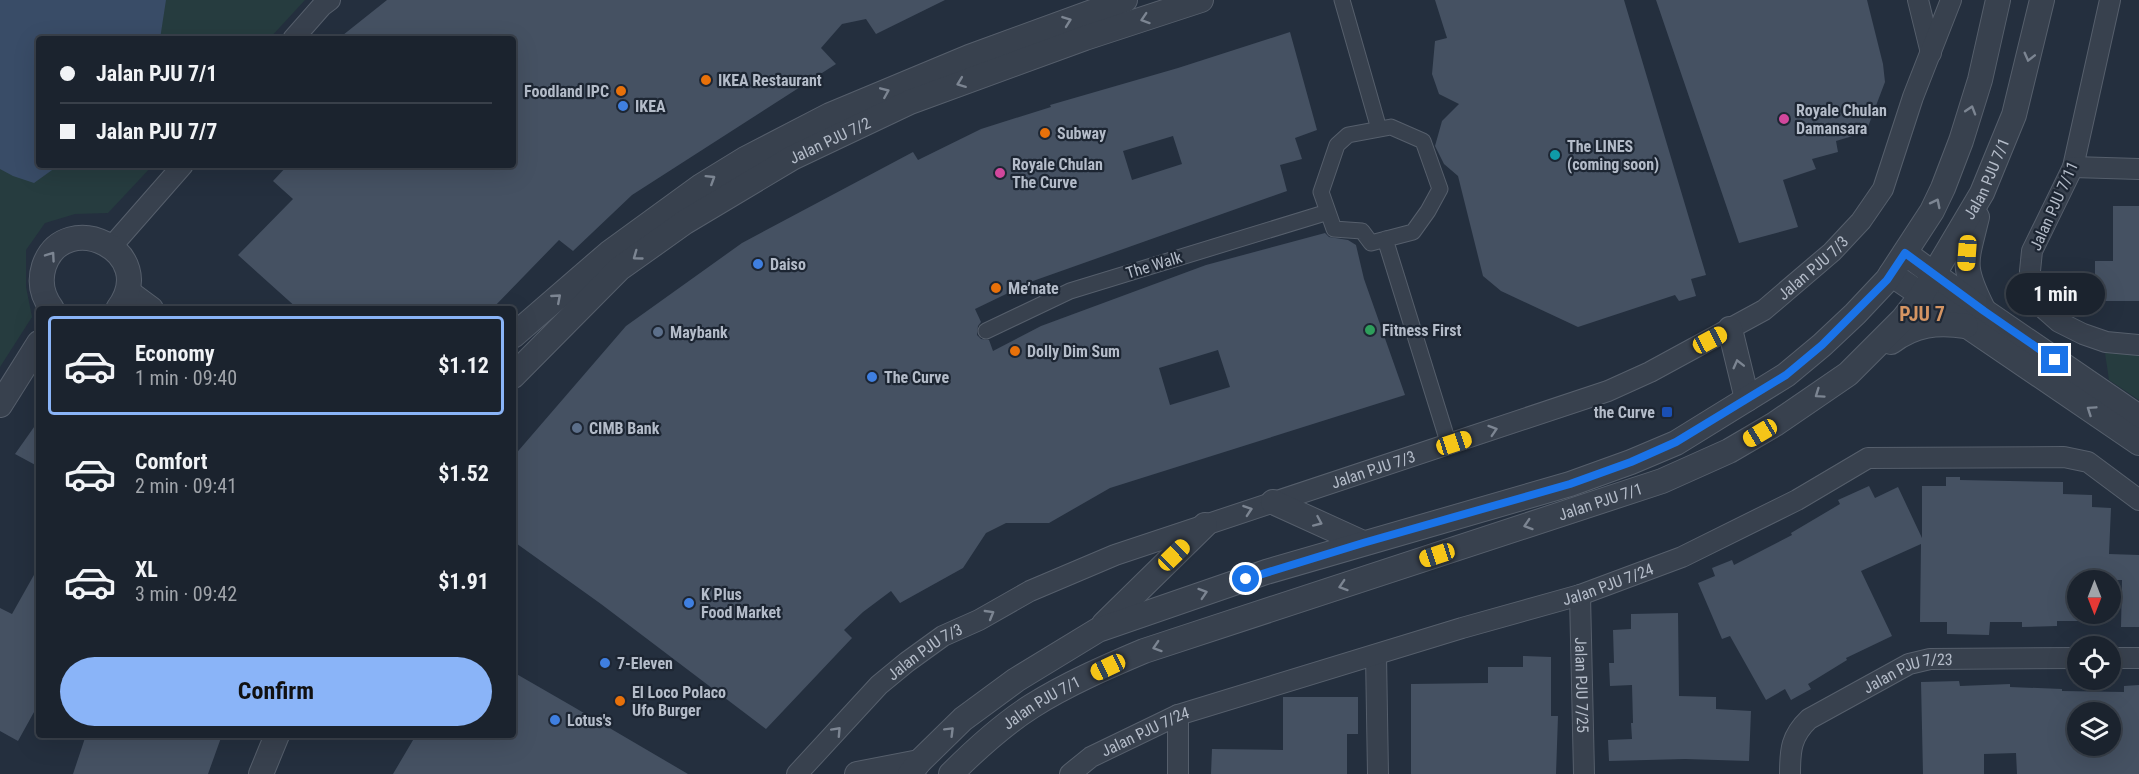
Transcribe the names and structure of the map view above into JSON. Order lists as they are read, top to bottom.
{
  "streets": {
    "street": [
      "Jalan PJU 7/2",
      "Jalan PJU 7/1",
      "Jalan PJU 7/11",
      "The Walk",
      "Jalan PJU 7/3",
      "Jalan PJU 7/24",
      "Jalan PJU 7/23",
      "Jalan PJU 7/25"
    ]
  },
  "crossings": [
    ["Jalan PJU 7/24", "Jalan PJU 7/25"]
  ],
  "one_way": ["Jalan PJU 7/3"],
  "districts": ["PJU 7"],
  "places": {
    "other": [
      "IKEA Restaurant",
      "Foodland IPC",
      "IKEA",
      "Royale Chulan Damansara",
      "Subway",
      "The LINES (coming soon)",
      "Royale Chulan The Curve",
      "Daiso",
      "Me’nate",
      "Fitness First",
      "Maybank",
      "Dolly Dim Sum",
      "The Curve",
      "CIMB Bank",
      "K Plus Food Market",
      "7-Eleven",
      "El Loco Polaco Ufo Burger",
      "Lotus's"
    ],
    "transit": ["the Curve"]
  },
  "north": "bottom",
  "page": {
    "banner": ["Jalan PJU 7/1", "Jalan PJU 7/7"],
    "bubble": "1 min",
    "list": [
      {
        "name": "Economy",
        "note": "1 min · 09:40",
        "value": "$1.12"
      },
      {
        "name": "Comfort",
        "note": "2 min · 09:41",
        "value": "$1.52"
      },
      {
        "name": "XL",
        "note": "3 min · 09:42",
        "value": "$1.91"
      }
    ],
    "buttons": "Confirm"
  }
}
